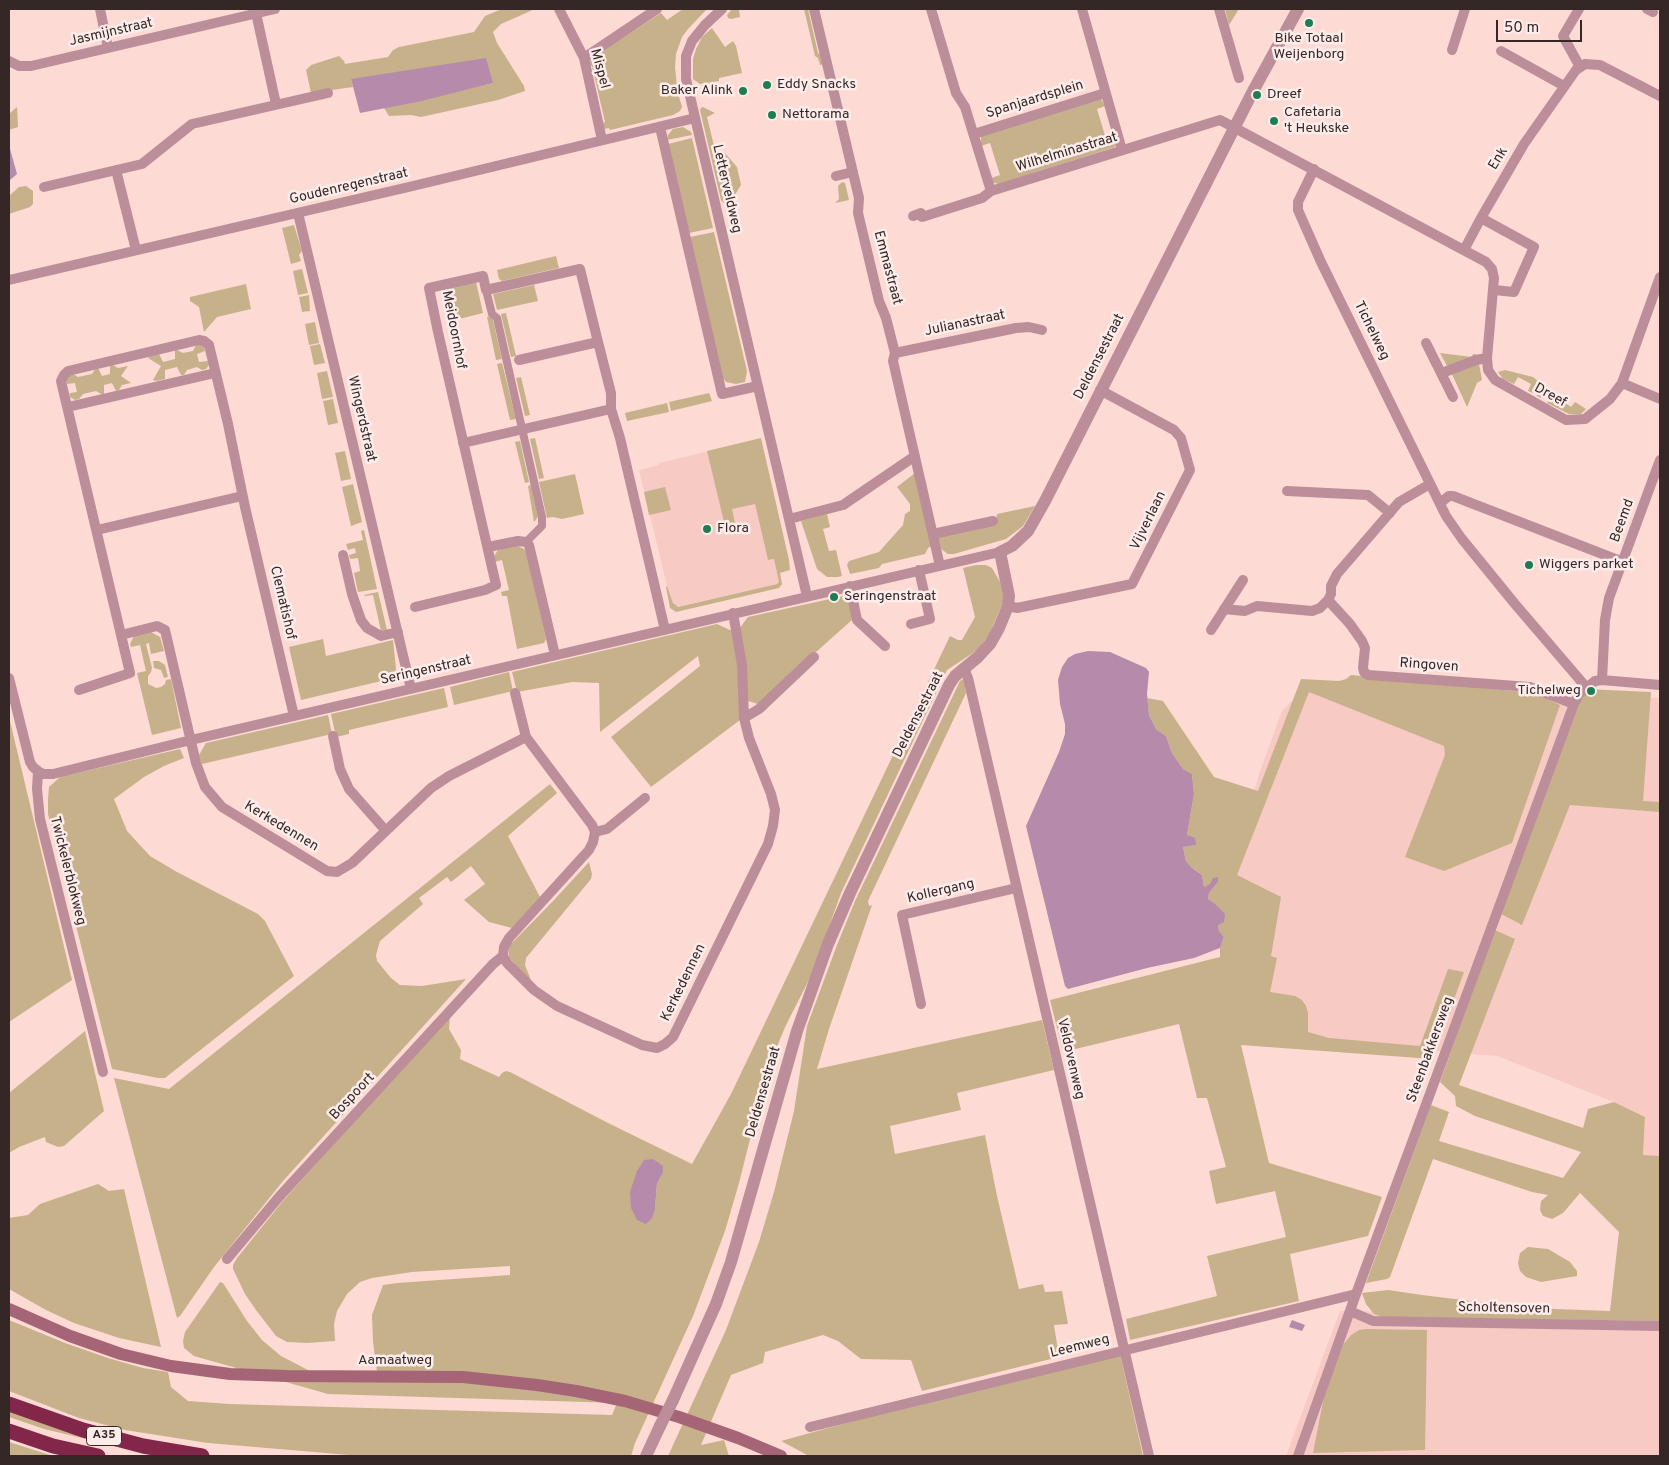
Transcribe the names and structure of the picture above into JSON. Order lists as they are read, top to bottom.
{
  "streets": {
    "highway": ["A35"],
    "main road": ["Aamaatweg"],
    "street": [
      "Jasmijnstraat",
      "Mispel",
      "Spanjaardsplein",
      "Wilhelminastraat",
      "Enk",
      "Goudenregenstraat",
      "Letterveldweg",
      "Emmastraat",
      "Julianastraat",
      "Meidoornhof",
      "Tichelweg",
      "Deldensestraat",
      "Dreef",
      "Wingerdstraat",
      "Vijverlaan",
      "Beemd",
      "Clematishof",
      "Ringoven",
      "Seringenstraat",
      "Kerkedennen",
      "Twickelerblokweg",
      "Kollergang",
      "Steenbakkersweg",
      "Veldovenweg",
      "Bospoort",
      "Scholtensoven",
      "Leemweg"
    ]
  },
  "crossings": [
    ["Mispel", "Goudenregenstraat"],
    ["Spanjaardsplein", "Wilhelminastraat"],
    ["Wilhelminastraat", "Deldensestraat"],
    ["Wilhelminastraat", "Dreef"],
    ["Enk", "Dreef"],
    ["Goudenregenstraat", "Letterveldweg"],
    ["Goudenregenstraat", "Wingerdstraat"],
    ["Letterveldweg", "Seringenstraat"],
    ["Emmastraat", "Julianastraat"],
    ["Emmastraat", "Seringenstraat"],
    ["Tichelweg", "Dreef"],
    ["Tichelweg", "Steenbakkersweg"],
    ["Deldensestraat", "Dreef"],
    ["Deldensestraat", "Vijverlaan"],
    ["Deldensestraat", "Seringenstraat"],
    ["Deldensestraat", "Veldovenweg"],
    ["Wingerdstraat", "Seringenstraat"],
    ["Clematishof", "Seringenstraat"],
    ["Ringoven", "Steenbakkersweg"],
    ["Seringenstraat", "Kerkedennen"],
    ["Seringenstraat", "Twickelerblokweg"],
    ["Kerkedennen", "Bospoort"],
    ["Kollergang", "Veldovenweg"],
    ["Steenbakkersweg", "Scholtensoven"],
    ["Steenbakkersweg", "Leemweg"],
    ["Veldovenweg", "Leemweg"]
  ],
  "places": [
    "Bike Totaal Weijenborg",
    "Eddy Snacks",
    "Baker Alink",
    "Dreef",
    "Nettorama",
    "Cafetaria 't Heukske",
    "Flora",
    "Wiggers parket",
    "Seringenstraat",
    "Tichelweg"
  ],
  "scale_bar": "50 m"
}
